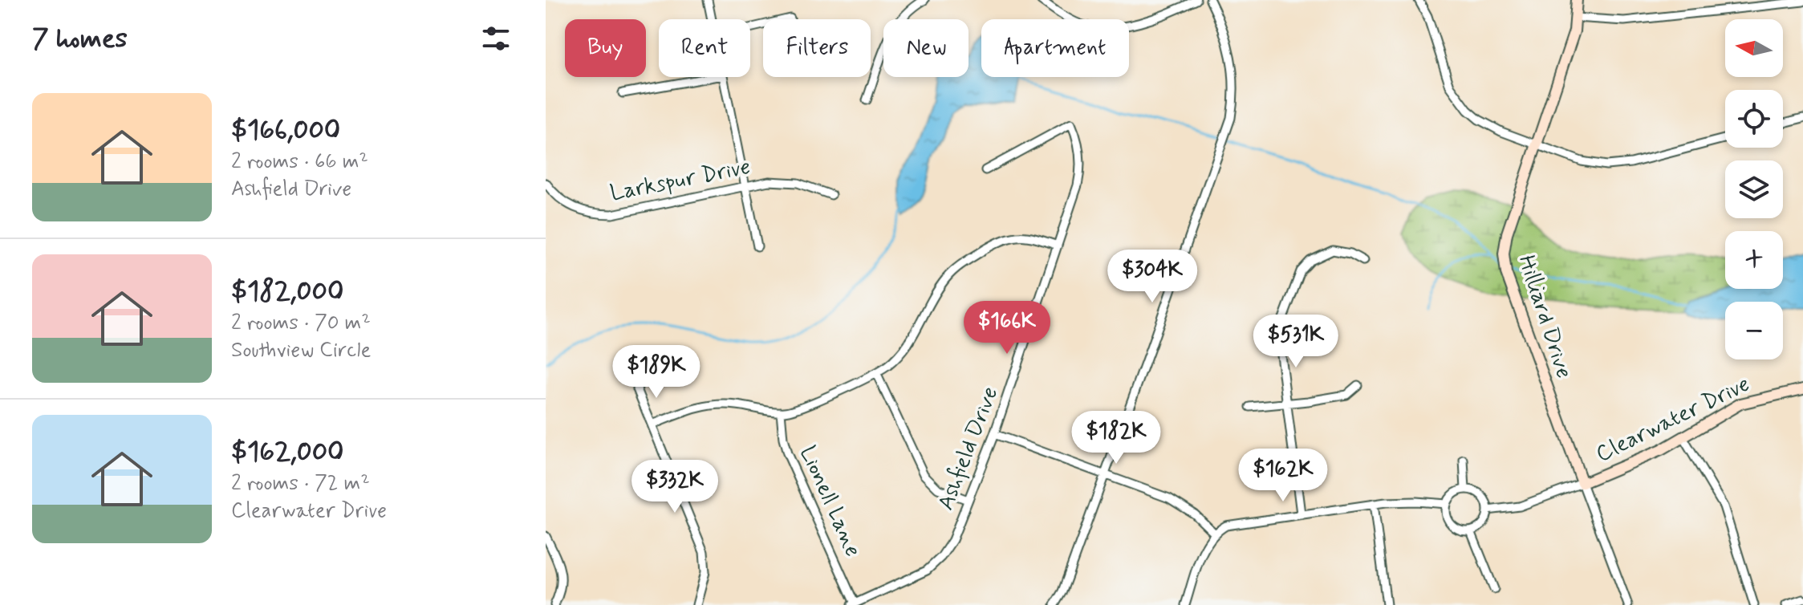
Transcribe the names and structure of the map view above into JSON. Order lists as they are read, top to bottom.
{
  "streets": {
    "street": [
      "Larkspur Drive",
      "Hilliard Drive",
      "Clearwater Drive",
      "Ashfield Drive",
      "Lionell Lane"
    ]
  },
  "crossings": [
    ["Hilliard Drive", "Clearwater Drive"],
    ["Ashfield Drive", "Lionell Lane"]
  ],
  "north": "left",
  "page": {
    "heading": "7 homes",
    "map_buttons": ["+", "−"],
    "chip": [
      "Buy",
      "Rent",
      "Filters",
      "New",
      "Apartment"
    ],
    "list": [
      {
        "name": "$166,000",
        "note": "2 rooms · 66 m² · Ashfield Drive"
      },
      {
        "name": "$182,000",
        "note": "2 rooms · 70 m² · Southview Circle"
      },
      {
        "name": "$162,000",
        "note": "2 rooms · 72 m² · Clearwater Drive"
      }
    ],
    "price": [
      "$304K",
      "$166K",
      "$531K",
      "$189K",
      "$182K",
      "$162K",
      "$332K"
    ]
  }
}
